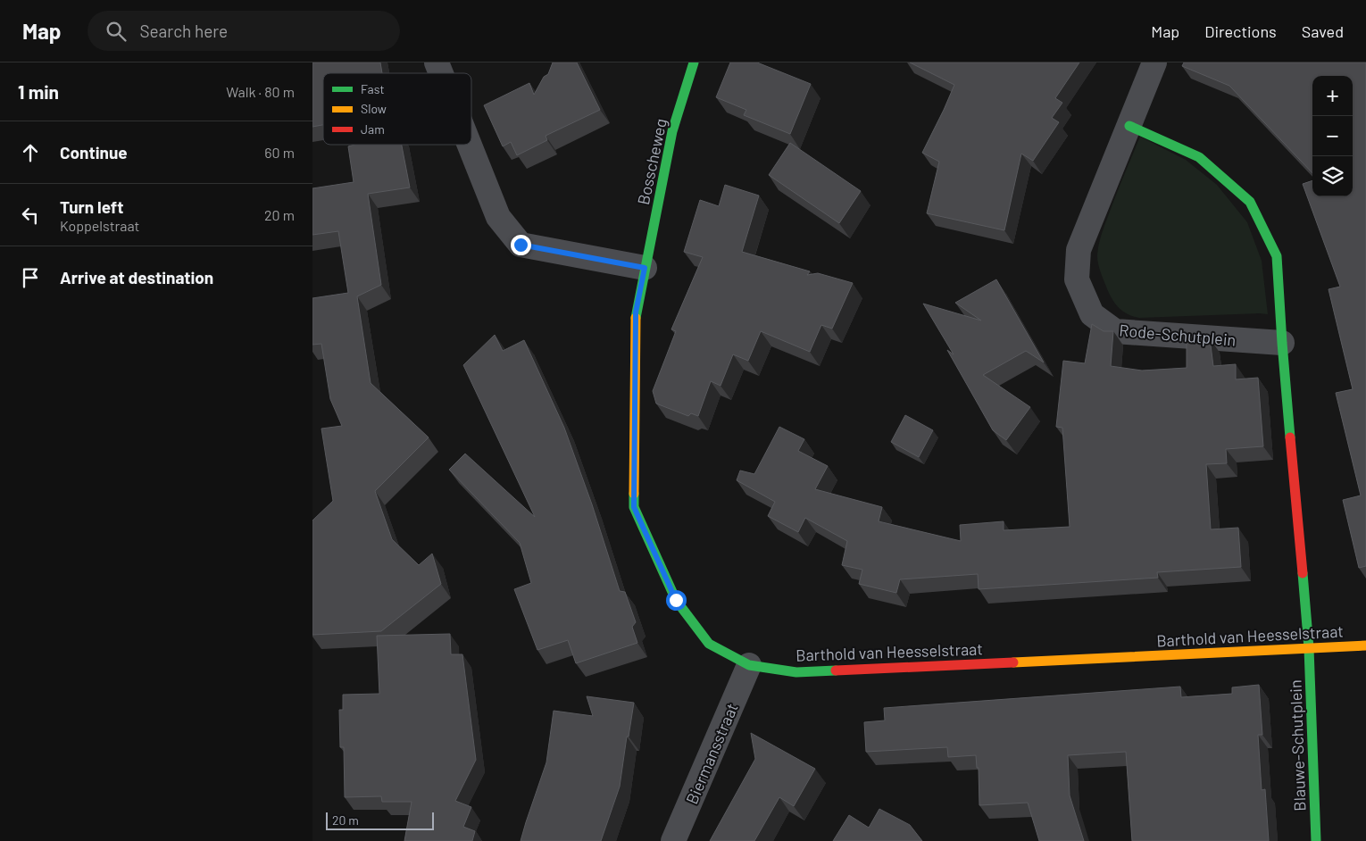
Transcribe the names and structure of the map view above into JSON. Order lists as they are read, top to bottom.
{
  "streets": {
    "street": [
      "Bosscheweg",
      "Rode-Schutplein",
      "Barthold van Heesselstraat",
      "Blauwe-Schutplein",
      "Biermansstraat"
    ]
  },
  "crossings": [
    ["Bosscheweg", "Barthold van Heesselstraat"],
    ["Barthold van Heesselstraat", "Blauwe-Schutplein"],
    ["Barthold van Heesselstraat", "Biermansstraat"]
  ],
  "legend": ["Fast", "Slow", "Jam"],
  "scale_bar": "20 m",
  "page": {
    "header": "Map",
    "search": "Search here",
    "nav": ["Map", "Directions", "Saved"],
    "heading": ["1 min", "Walk · 80 m"],
    "map_buttons": ["+", "−"],
    "list": [
      ["Continue", "60 m"],
      ["Turn left", "Koppelstraat", "20 m"],
      "Arrive at destination"
    ],
    "scale": "20 m"
  }
}
